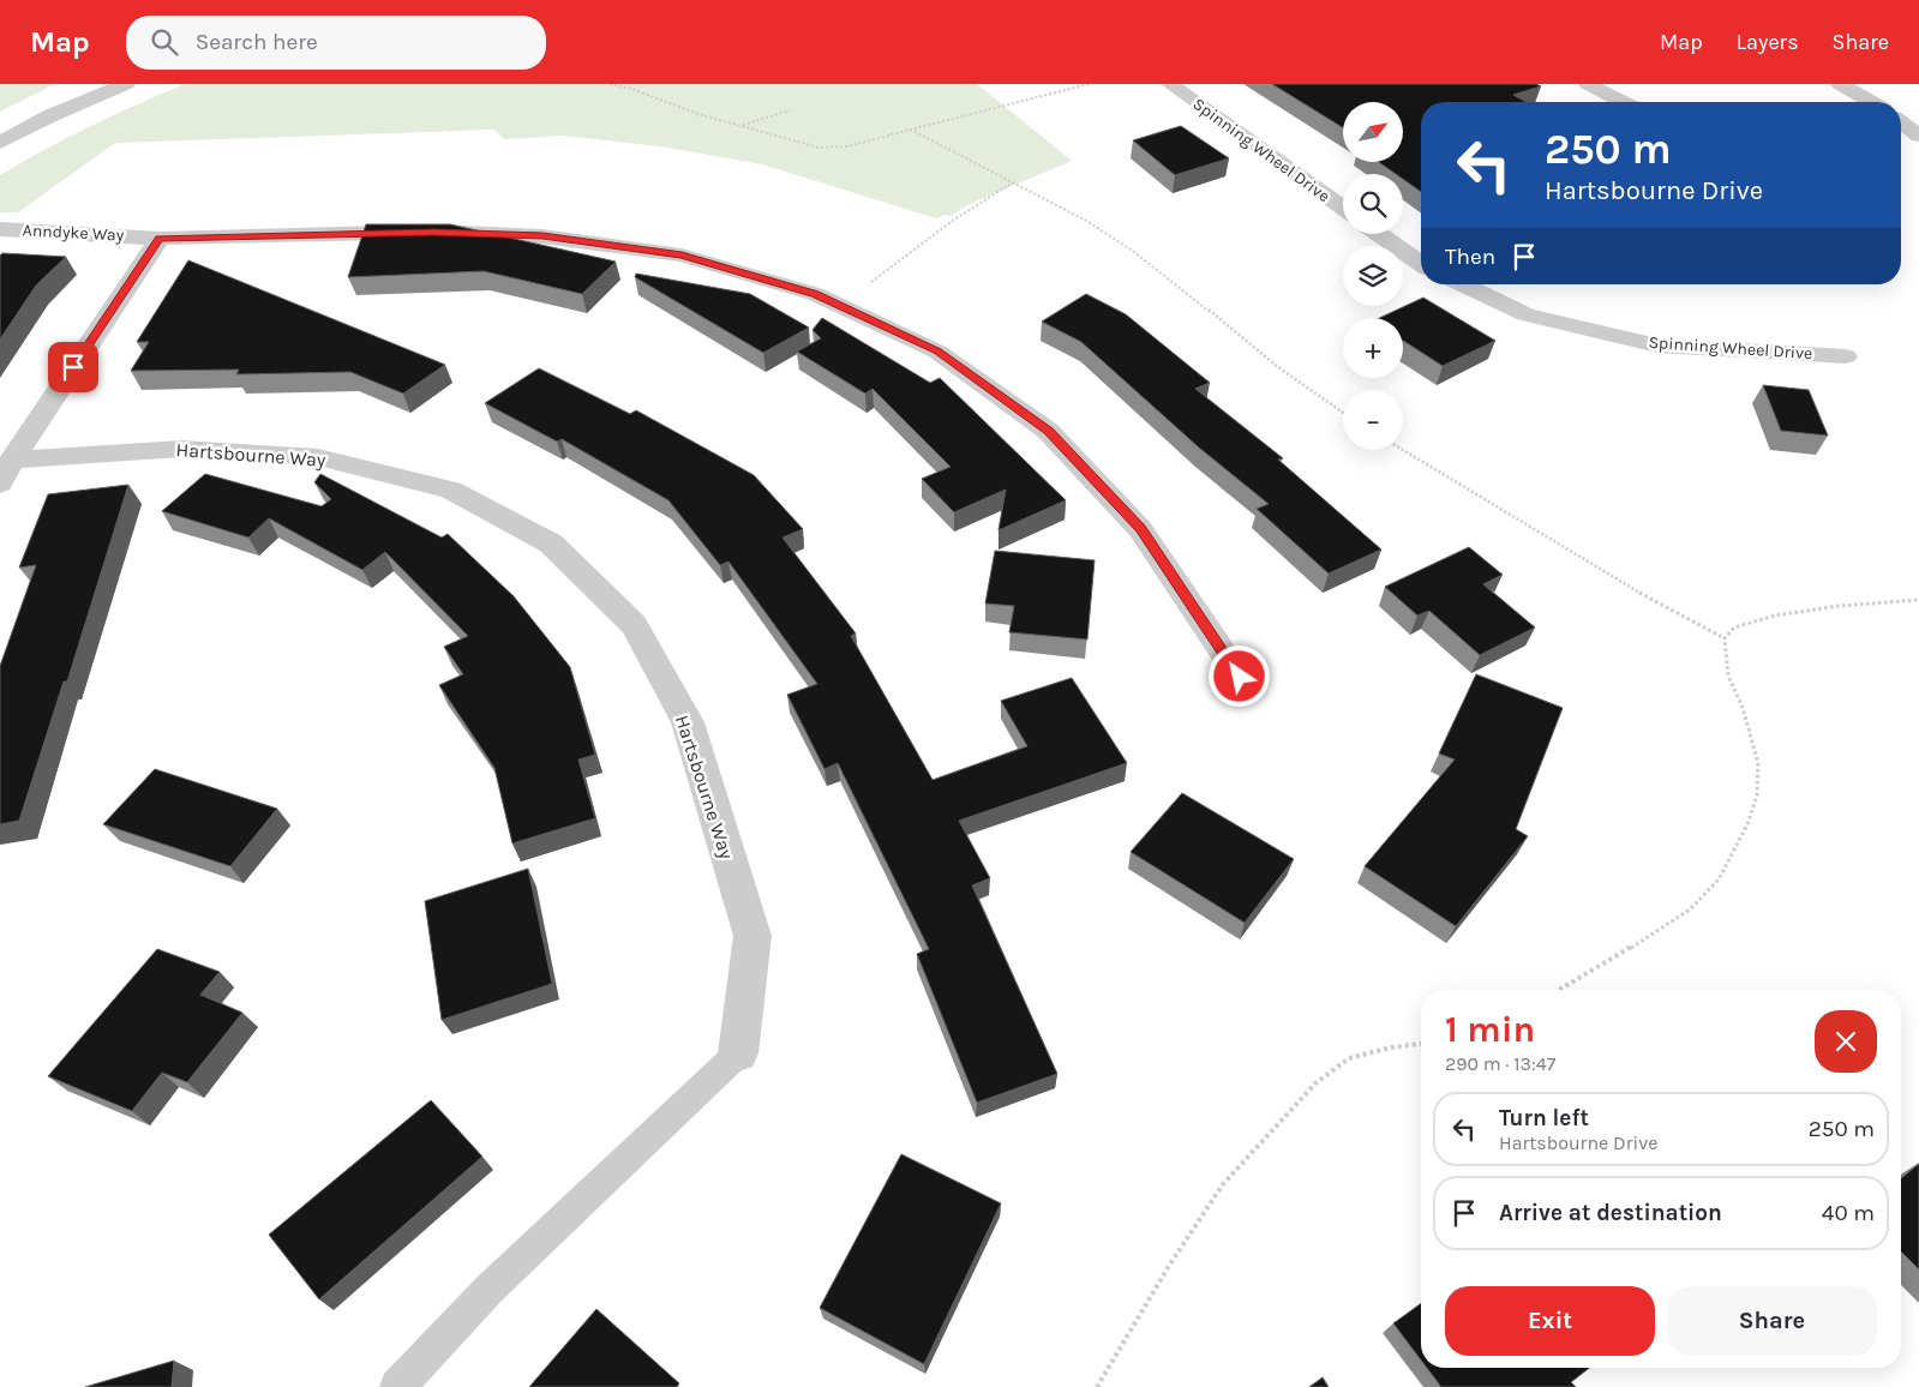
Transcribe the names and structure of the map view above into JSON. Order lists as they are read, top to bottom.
{
  "streets": {
    "street": ["Spinning Wheel Drive", "Anndyke Way", "Hartsbourne Way"]
  },
  "north": "top right",
  "page": {
    "header": "Map",
    "search": "Search here",
    "nav": ["Map", "Layers", "Share"],
    "map_buttons": ["+", "−"],
    "turn": ["250 m", "Hartsbourne Drive"],
    "then": "Then",
    "heading": ["1 min", "290 m · 13:47"],
    "list": [
      {
        "name": "Turn left",
        "note": "Hartsbourne Drive",
        "value": "250 m"
      },
      {
        "name": "Arrive at destination",
        "value": "40 m"
      }
    ],
    "buttons": ["Exit", "Share"]
  }
}
